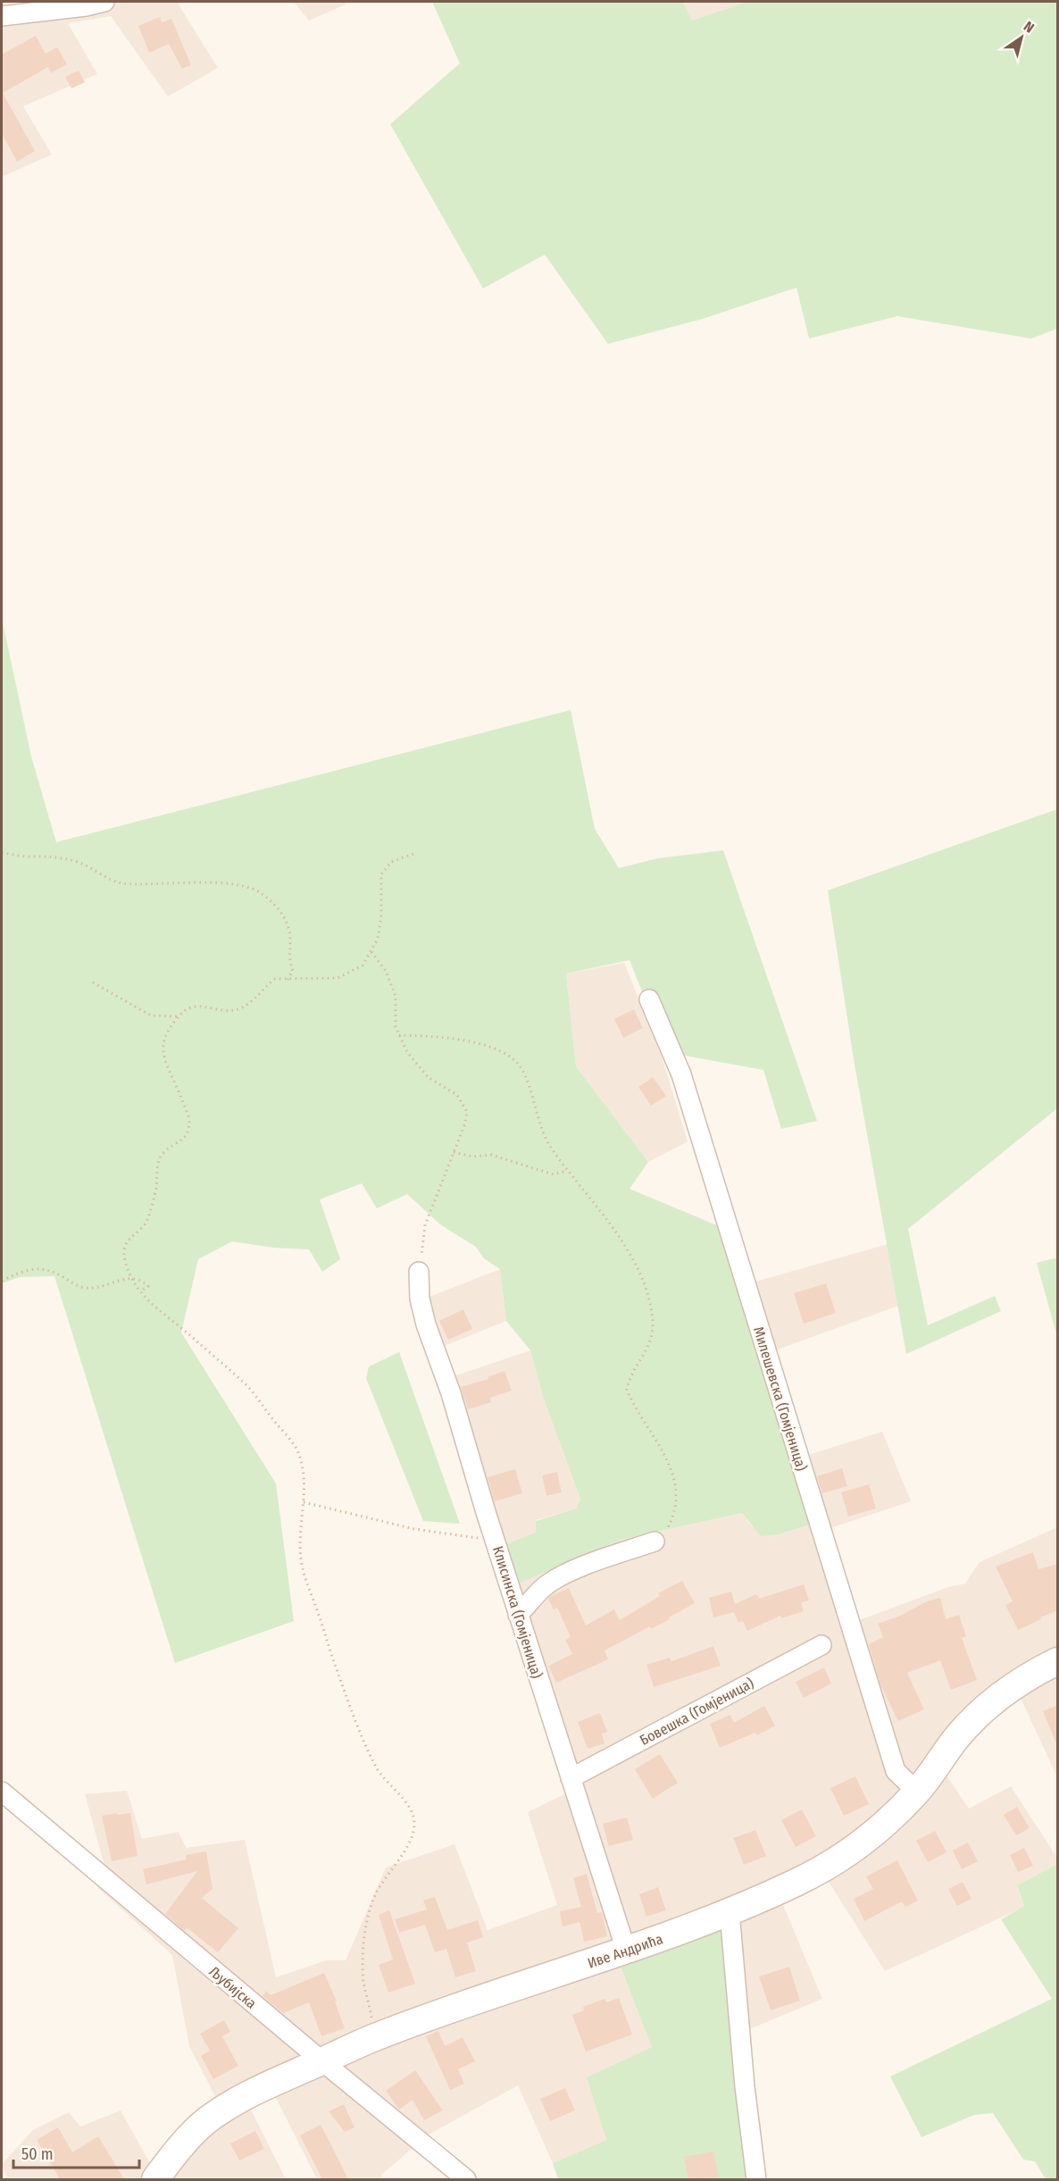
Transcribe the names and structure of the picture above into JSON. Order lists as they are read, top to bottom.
{
  "streets": {
    "street": [
      "Милешевска (Гомјеница)",
      "Клисинска (Гомјеница)",
      "Бовешка (Гомјеница)",
      "Иве Андрића",
      "Љубијска"
    ]
  },
  "crossings": [
    ["Милешевска (Гомјеница)", "Иве Андрића"],
    ["Клисинска (Гомјеница)", "Бовешка (Гомјеница)"],
    ["Клисинска (Гомјеница)", "Иве Андрића"],
    ["Иве Андрића", "Љубијска"]
  ],
  "scale_bar": "50 m",
  "north": "top right"
}
